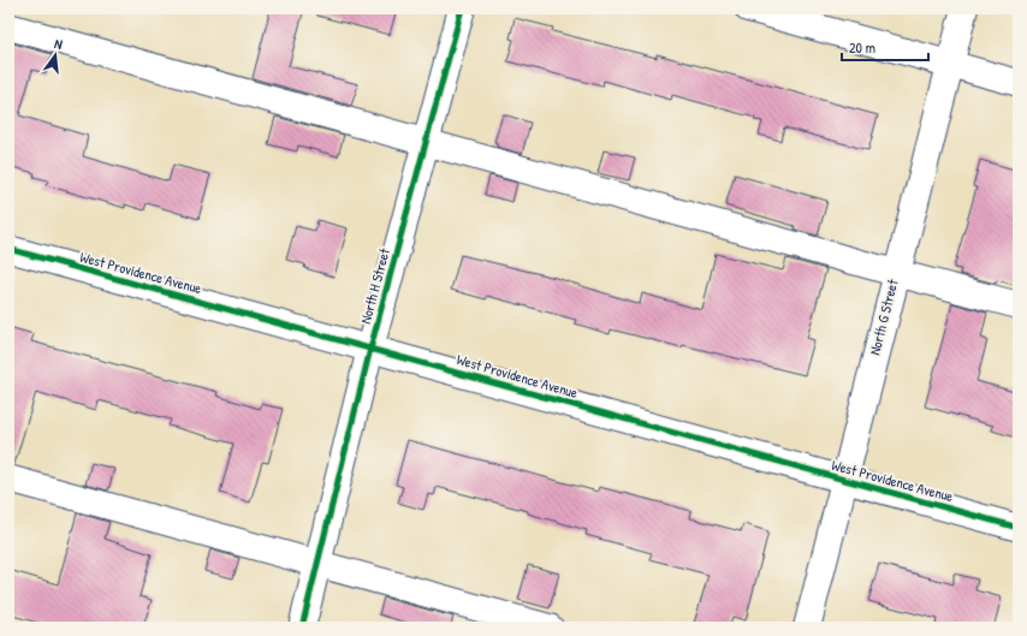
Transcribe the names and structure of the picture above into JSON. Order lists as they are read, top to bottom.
{
  "streets": {
    "street": ["West Providence Avenue", "North H Street", "North G Street"]
  },
  "crossings": [
    ["West Providence Avenue", "North H Street"],
    ["West Providence Avenue", "North G Street"]
  ],
  "scale_bar": "20 m",
  "north": "top"
}
